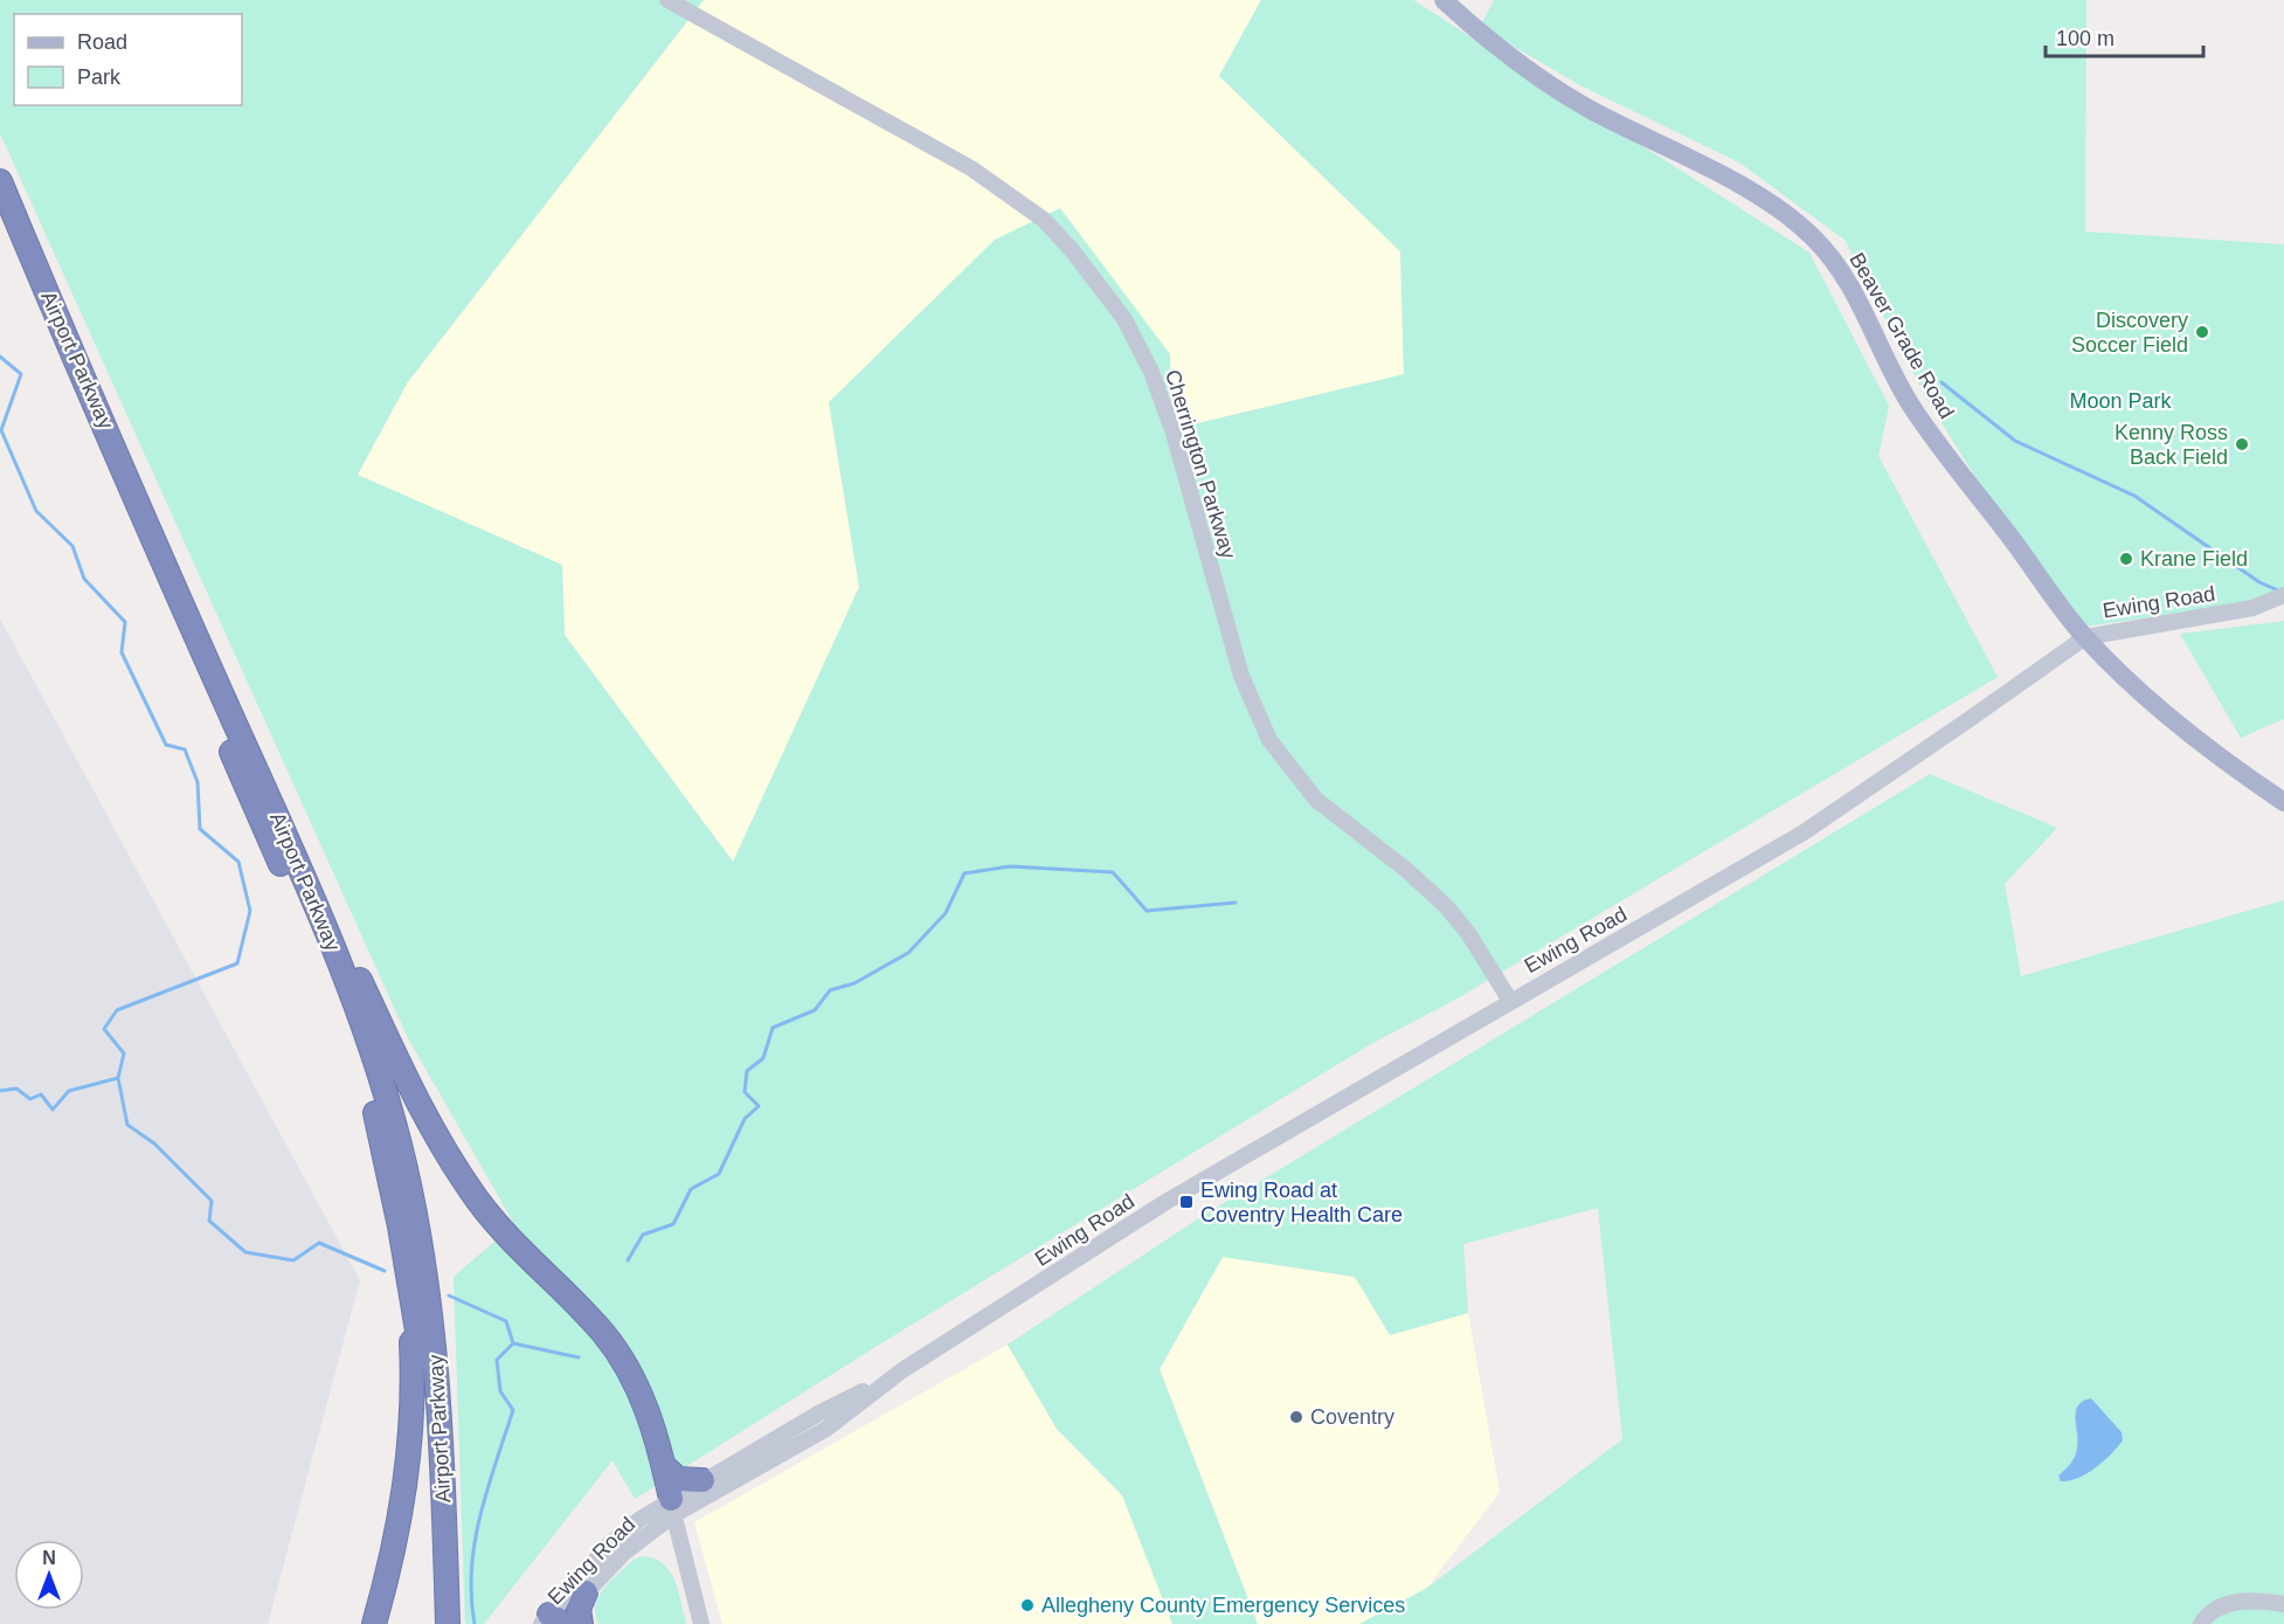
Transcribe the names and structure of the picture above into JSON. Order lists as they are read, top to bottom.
{
  "streets": {
    "highway": ["Airport Parkway"],
    "main road": ["Beaver Grade Road"],
    "street": ["Cherrington Parkway", "Ewing Road"]
  },
  "crossings": [
    ["Beaver Grade Road", "Ewing Road"],
    ["Cherrington Parkway", "Ewing Road"]
  ],
  "parks": ["Moon Park"],
  "places": {
    "other": [
      "Discovery Soccer Field",
      "Kenny Ross Back Field",
      "Krane Field",
      "Coventry",
      "Allegheny County Emergency Services"
    ],
    "transit": ["Ewing Road at Coventry Health Care"]
  },
  "legend": ["Road", "Park"],
  "scale_bar": "100 m",
  "north": "top"
}
